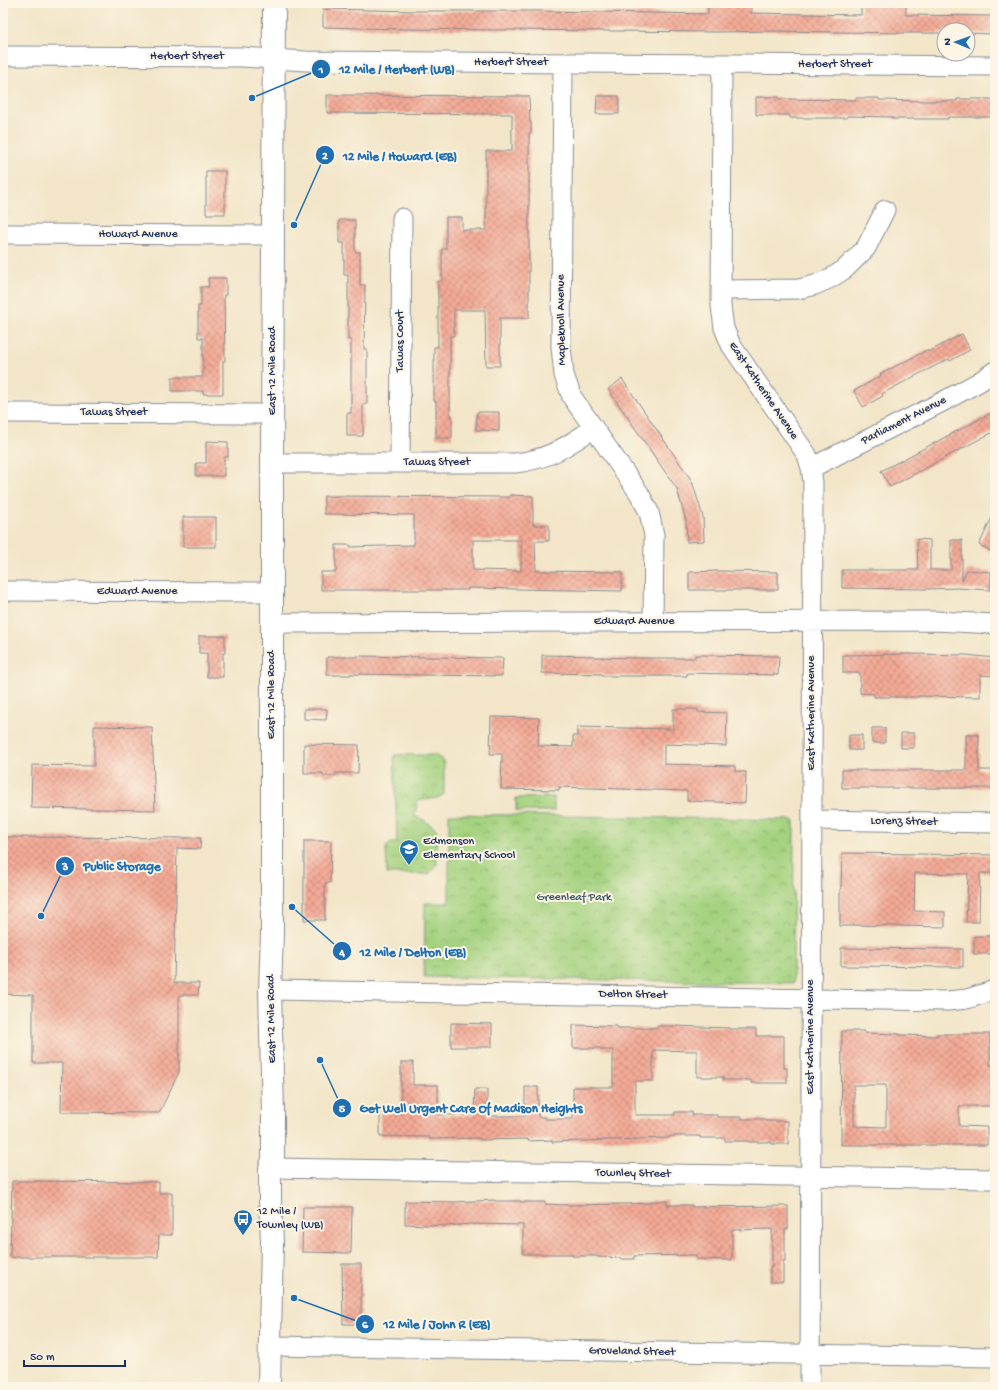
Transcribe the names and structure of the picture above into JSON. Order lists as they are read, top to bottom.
{
  "streets": {
    "main road": ["East 12 Mile Road"],
    "street": [
      "Herbert Street",
      "Howard Avenue",
      "Mapleknoll Avenue",
      "Tawas Court",
      "East Katherine Avenue",
      "Tawas Street",
      "Parliament Avenue",
      "Edward Avenue",
      "Lorenz Street",
      "Delton Street",
      "Townley Street",
      "Groveland Street"
    ]
  },
  "crossings": [
    ["Herbert Street", "Mapleknoll Avenue"],
    ["Herbert Street", "East 12 Mile Road"],
    ["Herbert Street", "East Katherine Avenue"],
    ["Howard Avenue", "East 12 Mile Road"],
    ["Mapleknoll Avenue", "Tawas Street"],
    ["Mapleknoll Avenue", "Edward Avenue"],
    ["Tawas Court", "Tawas Street"],
    ["East 12 Mile Road", "Tawas Street"],
    ["East 12 Mile Road", "Edward Avenue"],
    ["East 12 Mile Road", "Delton Street"],
    ["East 12 Mile Road", "Townley Street"],
    ["East 12 Mile Road", "Groveland Street"],
    ["East Katherine Avenue", "Parliament Avenue"],
    ["East Katherine Avenue", "Edward Avenue"],
    ["East Katherine Avenue", "Lorenz Street"],
    ["East Katherine Avenue", "Delton Street"],
    ["East Katherine Avenue", "Townley Street"],
    ["East Katherine Avenue", "Groveland Street"]
  ],
  "parks": ["Greenleaf Park"],
  "places": {
    "other": [
      "12 Mile / Herbert (WB)",
      "12 Mile / Howard (EB)",
      "12 Mile / Delton (EB)",
      "Public Storage",
      "Get Well Urgent Care Of Madison Heights",
      "12 Mile / John R (EB)"
    ],
    "school or university": ["Edmonson Elementary School"],
    "bus stop": ["12 Mile / Townley (WB)"]
  },
  "scale_bar": "50 m",
  "north": "left"
}
